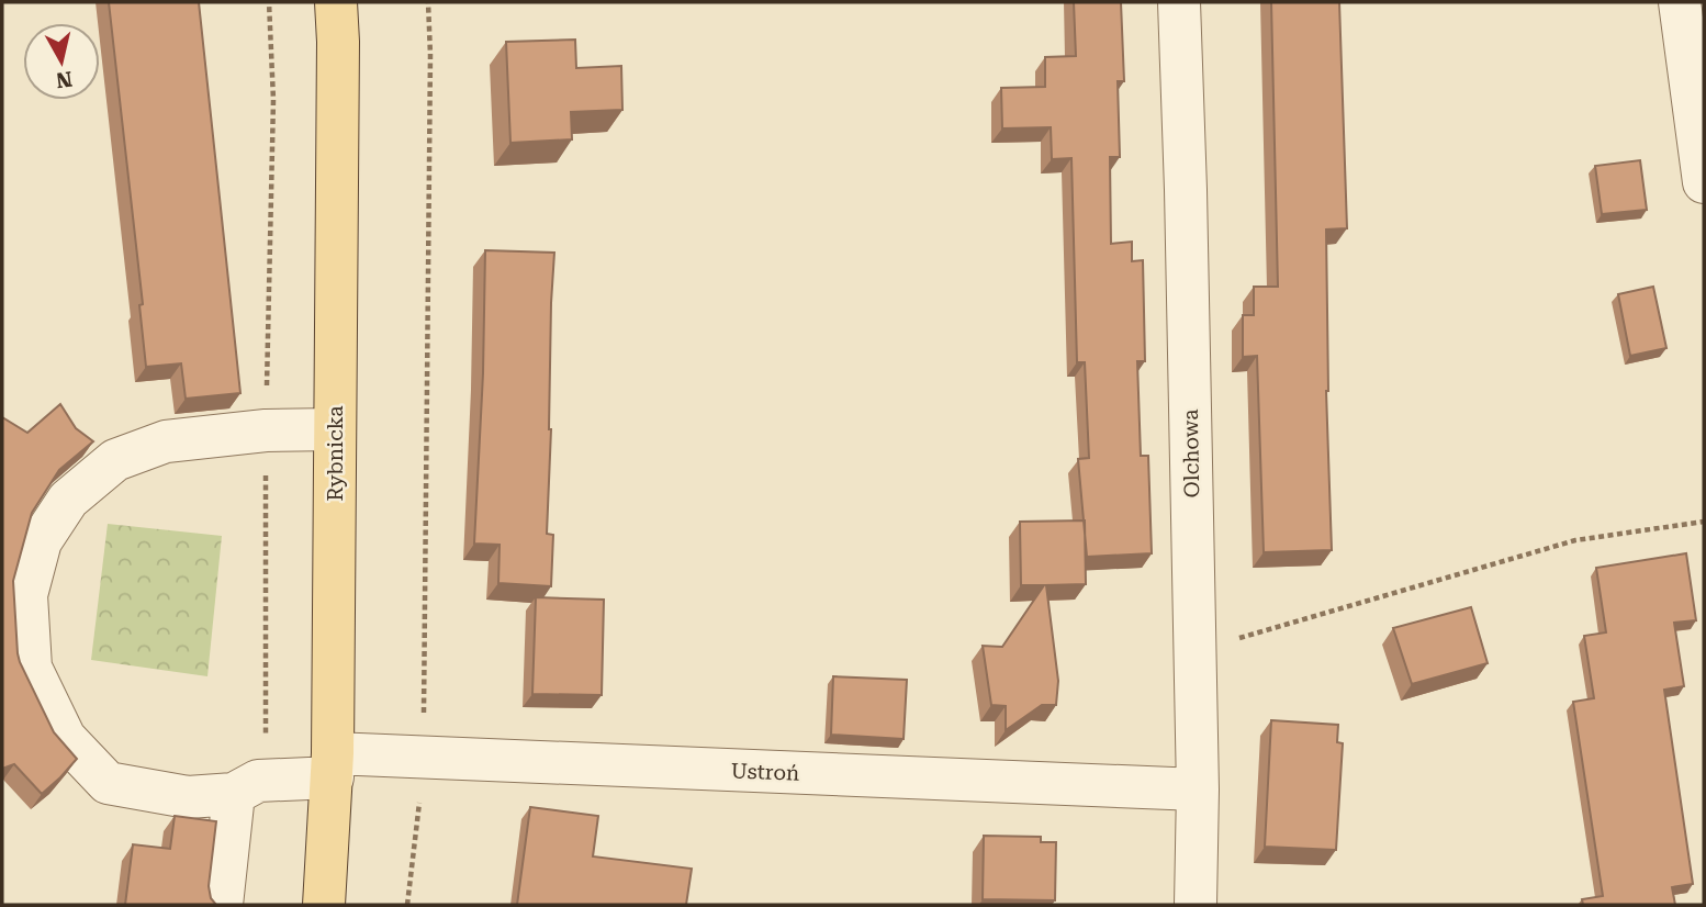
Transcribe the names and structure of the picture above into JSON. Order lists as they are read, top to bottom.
{
  "streets": {
    "main road": ["Rybnicka"],
    "street": ["Olchowa", "Ustroń"]
  },
  "crossings": [
    ["Rybnicka", "Ustroń"],
    ["Olchowa", "Ustroń"]
  ],
  "north": "bottom"
}
